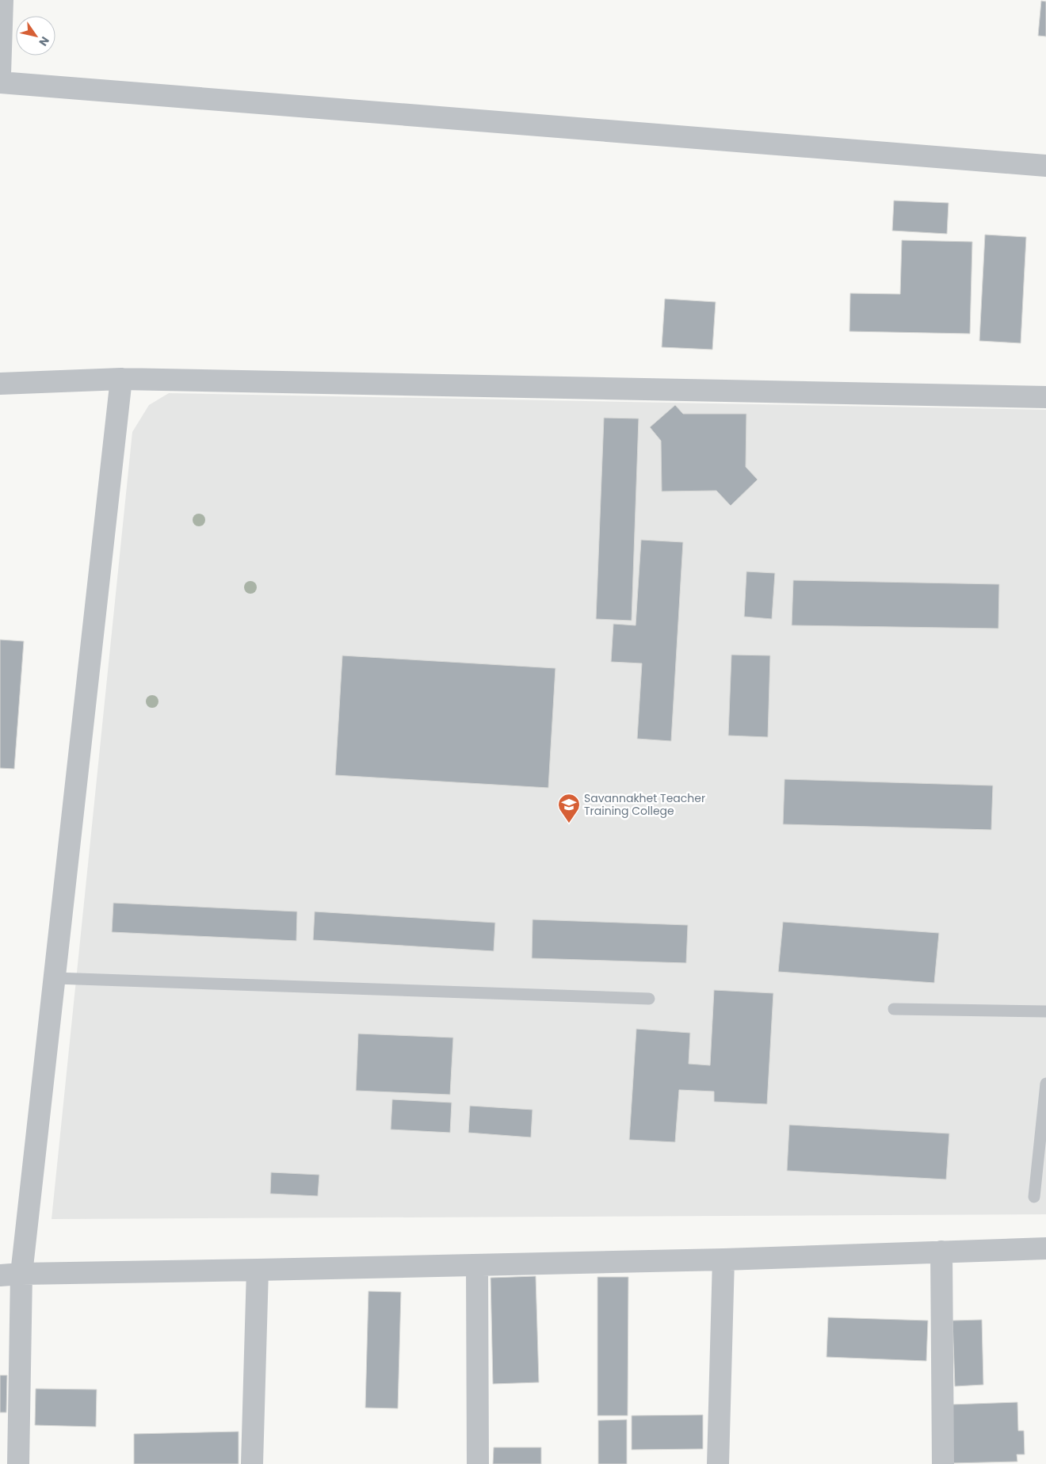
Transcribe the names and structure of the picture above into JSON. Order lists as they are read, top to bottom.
{
  "places": {
    "school or university": ["Savannakhet Teacher Training College"]
  },
  "north": "bottom right"
}
